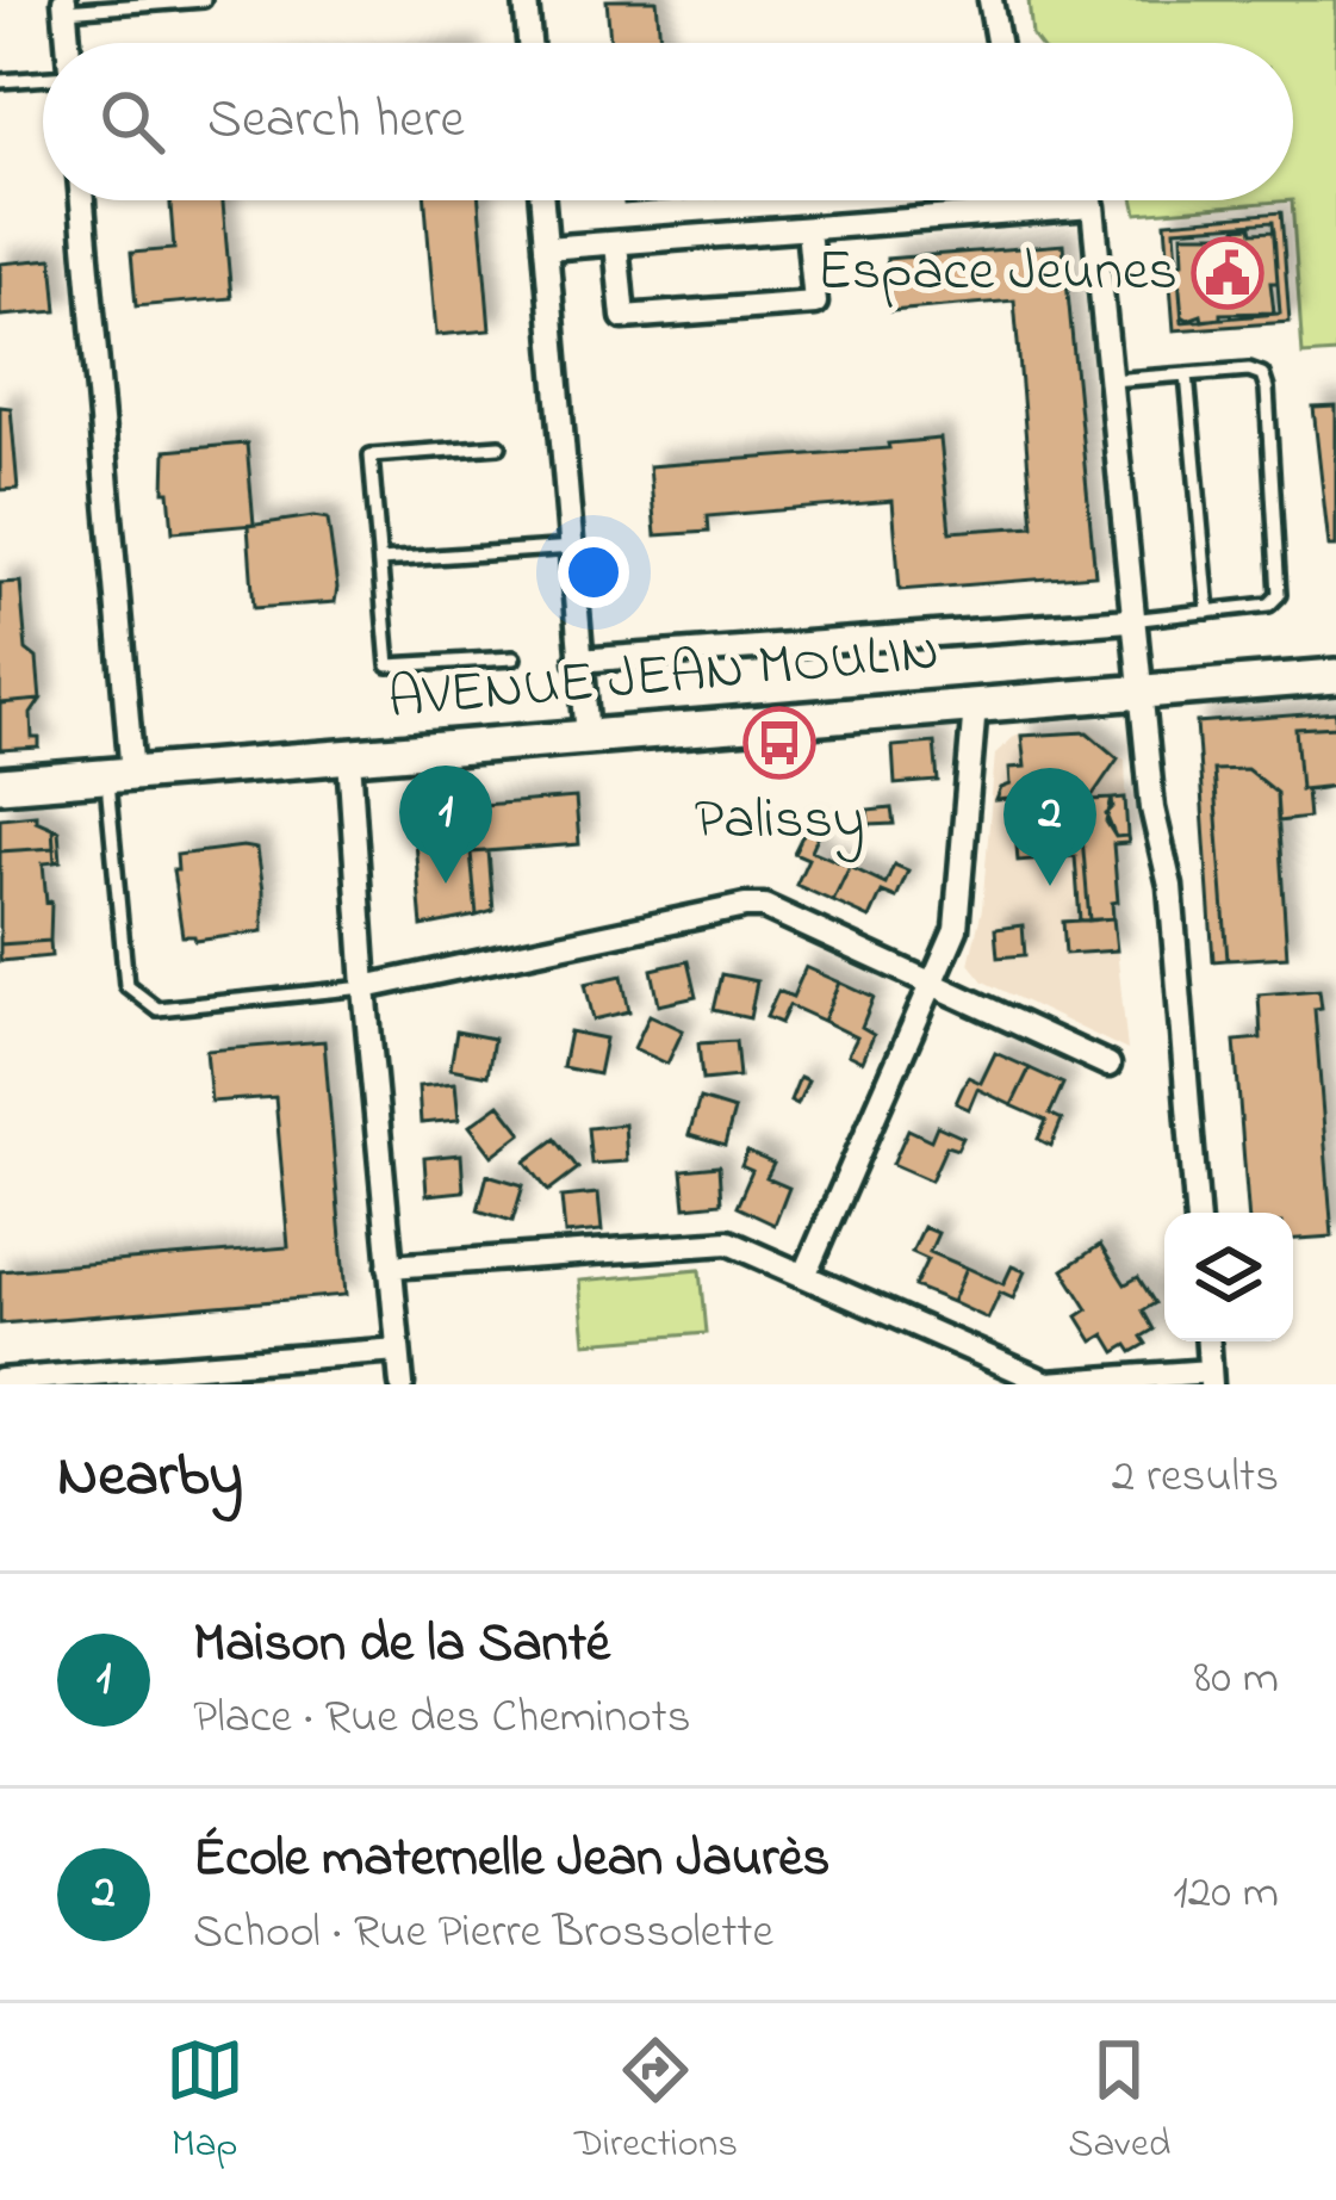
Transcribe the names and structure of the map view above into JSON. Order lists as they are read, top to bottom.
{
  "streets": {
    "street": ["AVENUE JEAN MOULIN"]
  },
  "places": {
    "public building": ["Espace Jeunes"],
    "bus stop": ["Palissy"]
  },
  "page": {
    "search": "Search here",
    "pins": ["1", "2"],
    "heading": ["Nearby", "2 results"],
    "list": [
      {
        "mark": "1",
        "name": "Maison de la Santé",
        "note": "Place · Rue des Cheminots",
        "value": "80 m"
      },
      {
        "mark": "2",
        "name": "École maternelle Jean Jaurès",
        "note": "School · Rue Pierre Brossolette",
        "value": "120 m"
      }
    ],
    "nav": ["Map", "Directions", "Saved"]
  }
}
